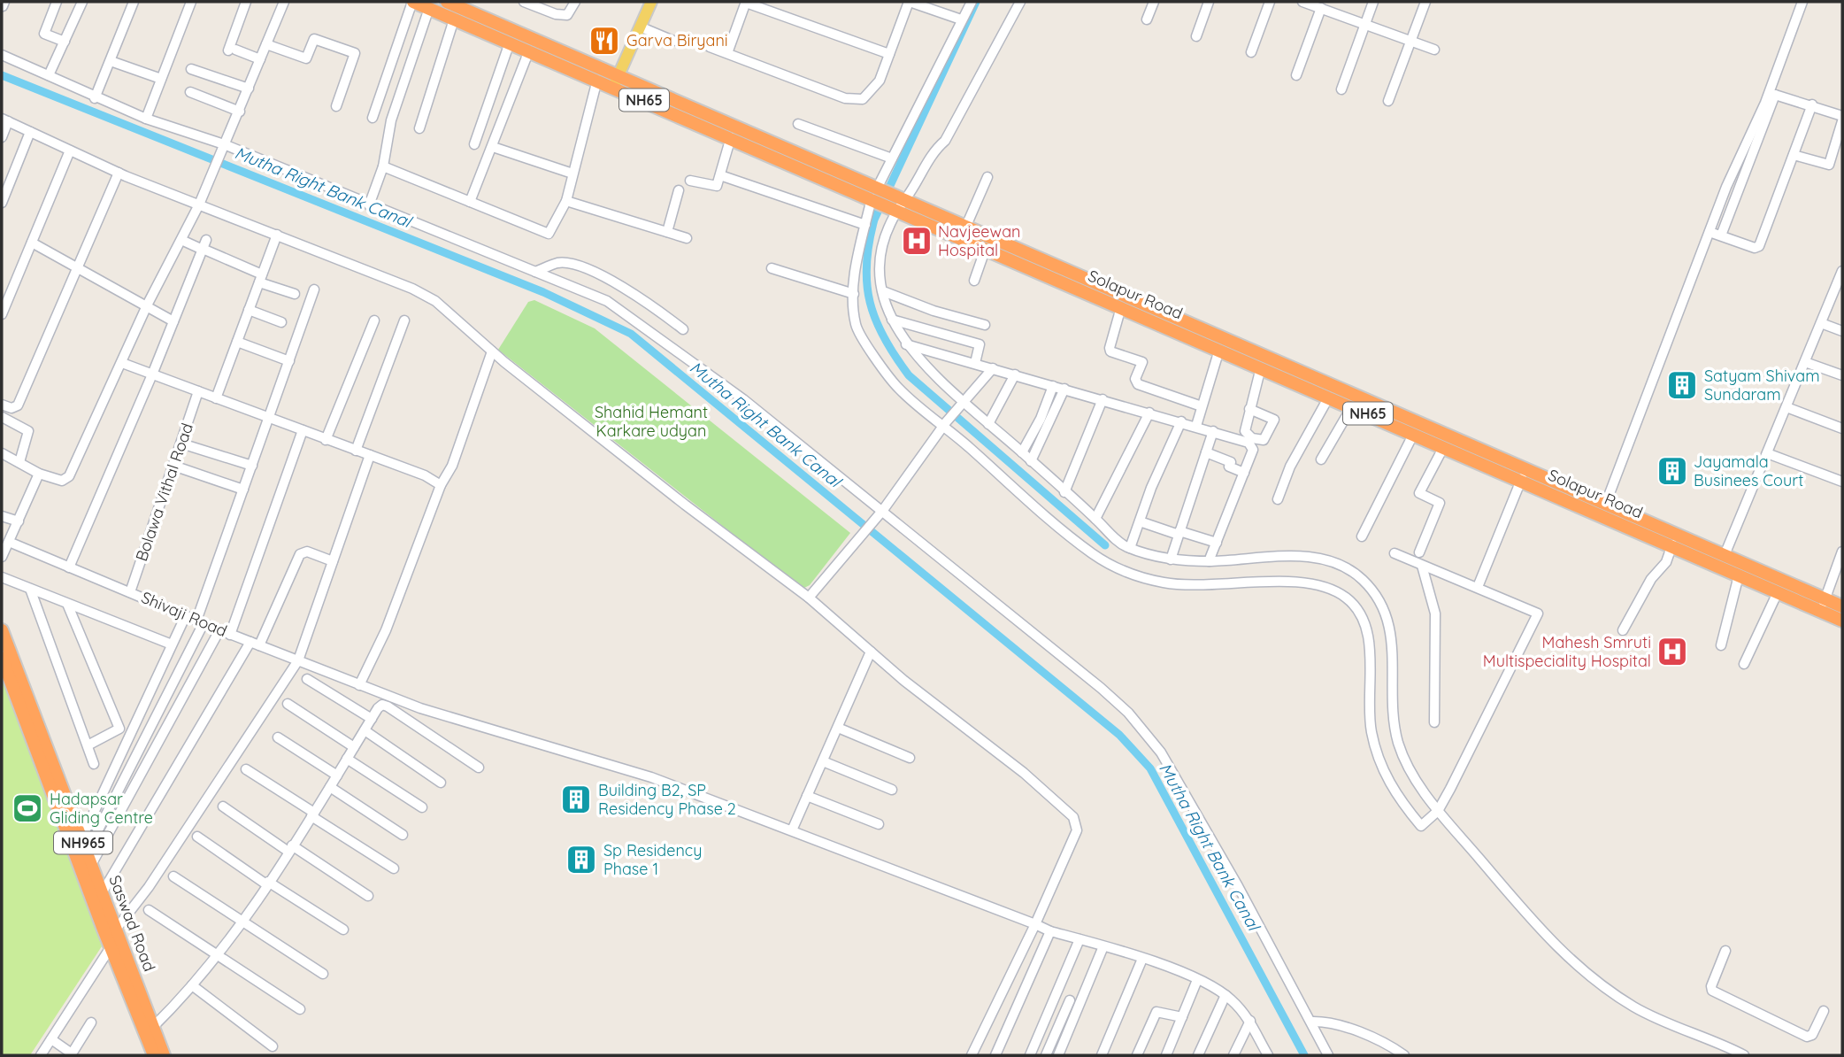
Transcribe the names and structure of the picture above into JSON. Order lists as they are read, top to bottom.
{
  "streets": {
    "highway": [
      "NH65",
      "Solapur Road",
      "NH965",
      "Saswad Road"
    ],
    "street": ["Bolawa Vithal Road", "Shivaji Road"]
  },
  "crossings": [
    ["Bolawa Vithal Road", "Shivaji Road"]
  ],
  "water": ["Mutha Right Bank Canal"],
  "parks": ["Shahid Hemant Karkare udyan"],
  "places": {
    "restaurant": ["Garva Biryani"],
    "hospital": ["Navjeewan Hospital", "Mahesh Smruti Multispeciality Hospital"],
    "building": [
      "Satyam Shivam Sundaram",
      "Jayamala Businees Court",
      "Building B2, SP Residency Phase 2",
      "Sp Residency Phase 1"
    ],
    "sports": ["Hadapsar Gliding Centre"]
  }
}
